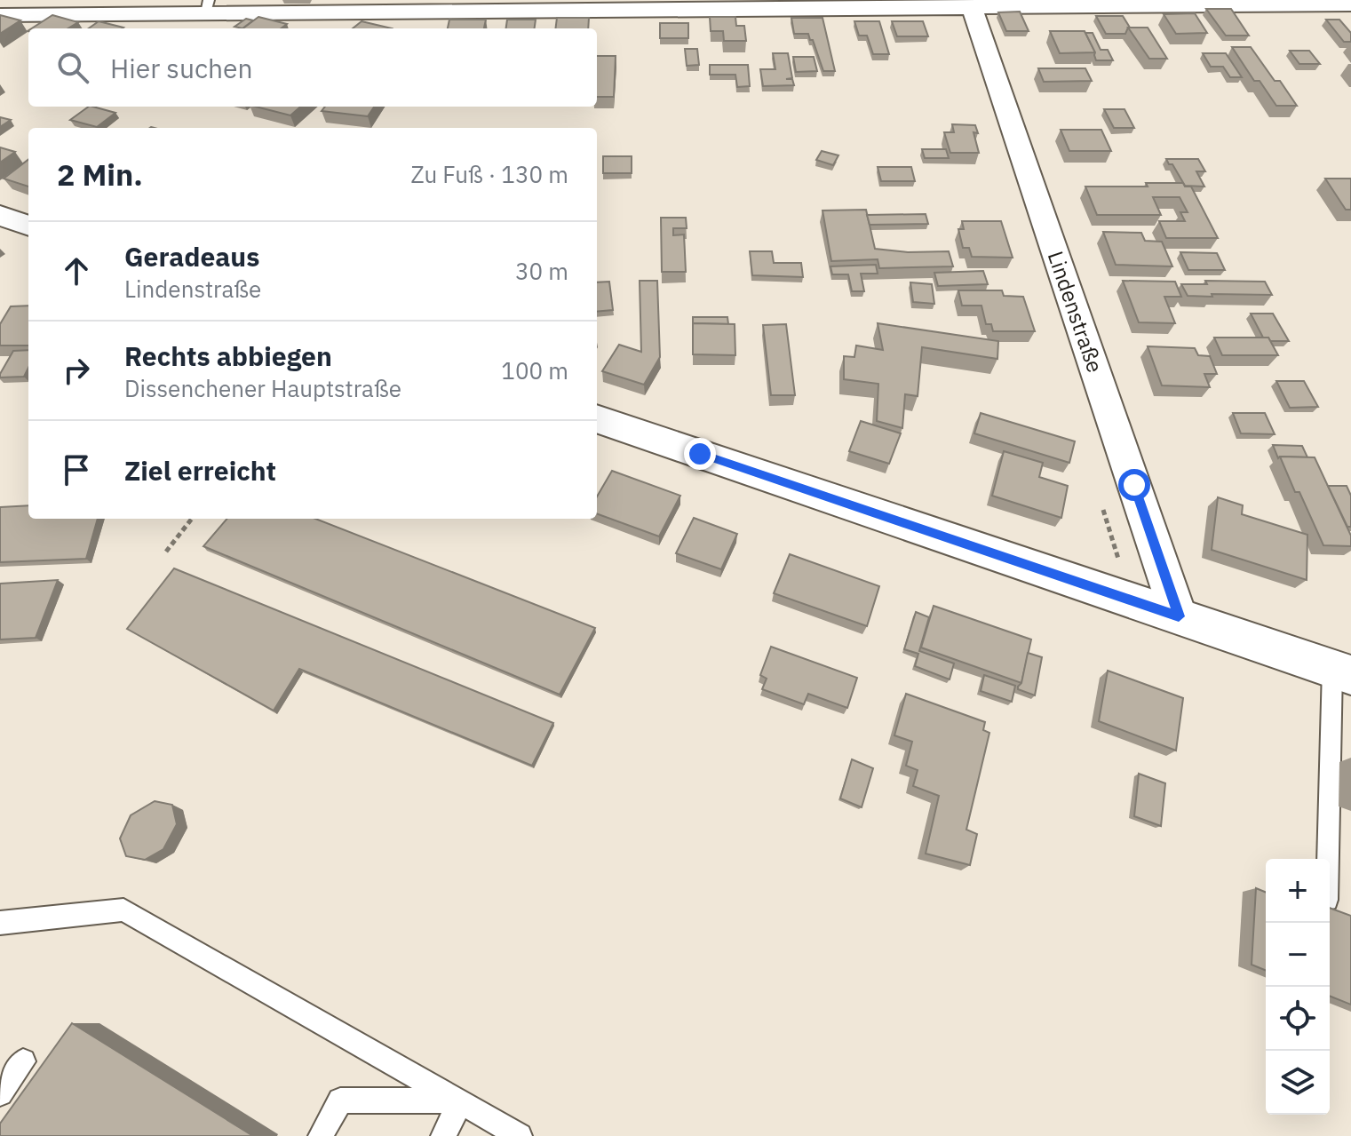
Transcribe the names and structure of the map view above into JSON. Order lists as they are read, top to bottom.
{
  "streets": {
    "street": ["Lindenstraße"]
  },
  "page": {
    "search": "Hier suchen",
    "heading": ["2 Min.", "Zu Fuß · 130 m"],
    "list": [
      ["Geradeaus", "Lindenstraße", "30 m"],
      ["Rechts abbiegen", "Dissenchener Hauptstraße", "100 m"],
      "Ziel erreicht"
    ],
    "map_buttons": ["+", "−"]
  }
}
